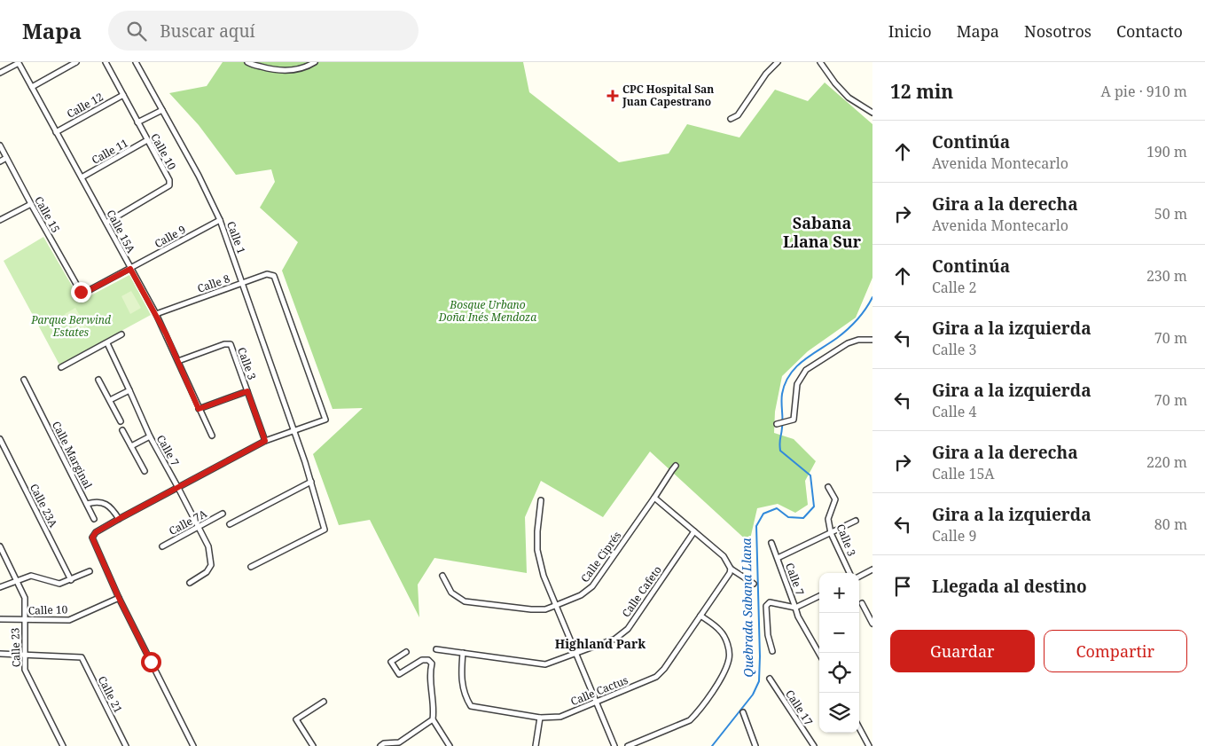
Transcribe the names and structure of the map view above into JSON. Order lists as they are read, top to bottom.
{
  "streets": {
    "street": [
      "Calle 12",
      "Calle 11",
      "Calle 10",
      "Calle 15",
      "Calle 15A",
      "Calle 9",
      "Calle 1",
      "Calle 8",
      "Calle 3",
      "Calle 7",
      "Calle Marginal",
      "Calle 23A",
      "Calle 7A",
      "Calle Ciprés",
      "Calle Cafeto",
      "Calle 23",
      "Calle Cactus",
      "Calle 21",
      "Calle 17"
    ]
  },
  "crossings": [
    ["Calle 12", "Calle 10"],
    ["Calle 12", "Calle 15A"],
    ["Calle 11", "Calle 10"],
    ["Calle 11", "Calle 15A"],
    ["Calle 10", "Calle 15A"],
    ["Calle 10", "Calle 23"],
    ["Calle 15", "Calle 9"],
    ["Calle 15A", "Calle 9"],
    ["Calle 15A", "Calle 8"],
    ["Calle 15A", "Calle 3"],
    ["Calle 9", "Calle 1"],
    ["Calle 1", "Calle 8"],
    ["Calle 3", "Calle 7"],
    ["Calle 7", "Calle 7A"],
    ["Calle Cafeto", "Calle Cactus"],
    ["Calle 23", "Calle 21"]
  ],
  "districts": ["Sabana Llana Sur", "Highland Park"],
  "water": ["Quebrada Sabana Llana"],
  "parks": ["Bosque Urbano Doña Inés Mendoza", "Parque Berwind Estates"],
  "places": {
    "health": ["CPC Hospital San Juan Capestrano"]
  },
  "page": {
    "header": "Mapa",
    "search": "Buscar aquí",
    "nav": [
      "Inicio",
      "Mapa",
      "Nosotros",
      "Contacto"
    ],
    "heading": ["12 min", "A pie · 910 m"],
    "list": [
      ["Continúa", "Avenida Montecarlo", "190 m"],
      ["Gira a la derecha", "Avenida Montecarlo", "50 m"],
      ["Continúa", "Calle 2", "230 m"],
      ["Gira a la izquierda", "Calle 3", "70 m"],
      ["Gira a la izquierda", "Calle 4", "70 m"],
      ["Gira a la derecha", "Calle 15A", "220 m"],
      ["Gira a la izquierda", "Calle 9", "80 m"],
      "Llegada al destino"
    ],
    "map_buttons": ["+", "−"],
    "buttons": ["Guardar", "Compartir"]
  }
}
